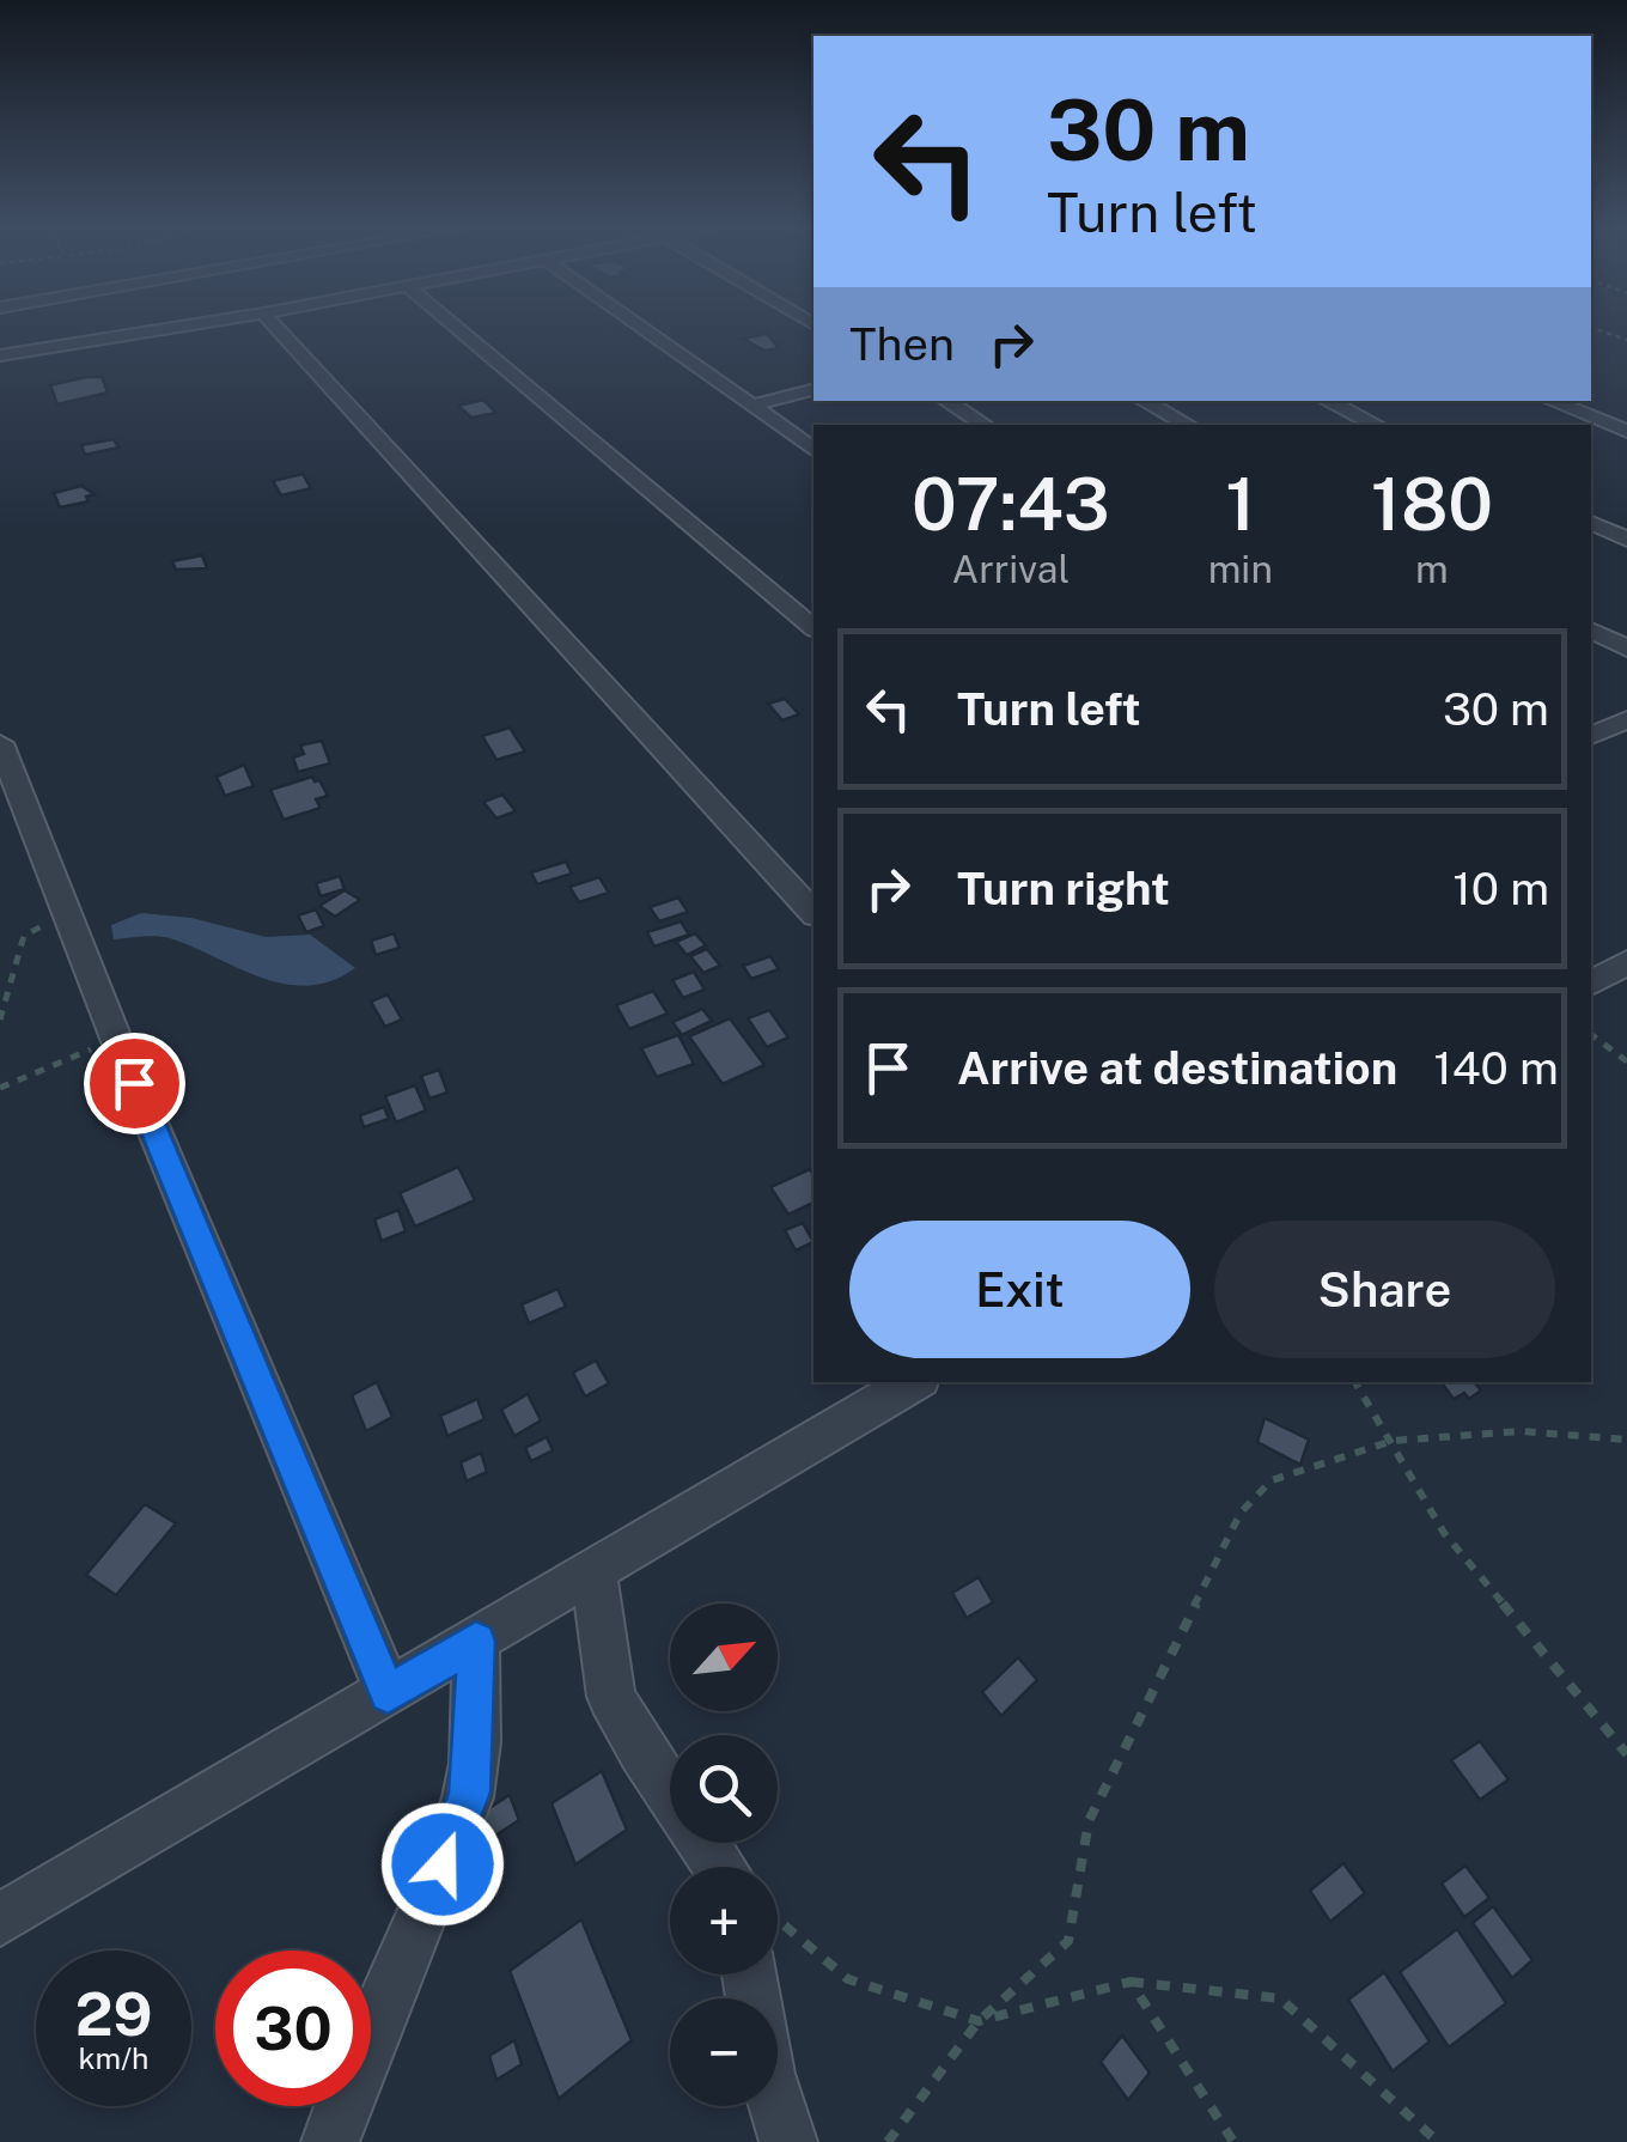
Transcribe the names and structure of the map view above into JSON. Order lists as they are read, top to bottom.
{
  "north": "top right",
  "page": {
    "turn": ["30 m", "Turn left"],
    "then": "Then",
    "eta": [
      "07:43",
      "Arrival",
      "1",
      "min",
      "180",
      "m"
    ],
    "list": [
      {
        "name": "Turn left",
        "value": "30 m"
      },
      {
        "name": "Turn right",
        "value": "10 m"
      },
      {
        "name": "Arrive at destination",
        "value": "140 m"
      }
    ],
    "buttons": ["Exit", "Share"],
    "map_buttons": ["+", "−"],
    "speed": "29 km/h",
    "limit": "30"
  }
}
